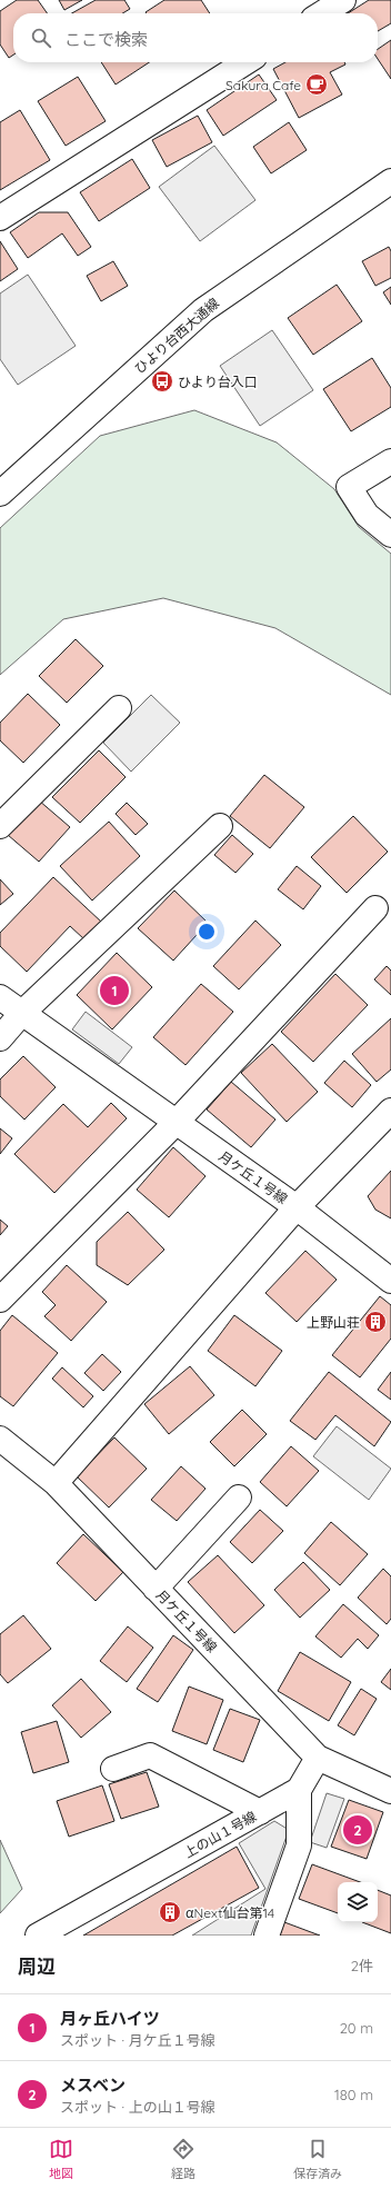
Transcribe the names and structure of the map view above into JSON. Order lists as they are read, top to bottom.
{
  "streets": {
    "street": ["ひより台西大通線", "月ケ丘１号線", "上の山１号線"]
  },
  "crossings": [
    ["月ケ丘１号線", "上の山１号線"]
  ],
  "places": {
    "cafe": ["Sakura Cafe"],
    "bus stop": ["ひより台入口"],
    "building": ["上野山荘", "αNext仙台第14"]
  },
  "page": {
    "search": "ここで検索",
    "pins": ["1", "2"],
    "heading": ["周辺", "2件"],
    "list": [
      {
        "mark": "1",
        "name": "月ヶ丘ハイツ",
        "note": "スポット · 月ケ丘１号線",
        "value": "20 m"
      },
      {
        "mark": "2",
        "name": "メスベン",
        "note": "スポット · 上の山１号線",
        "value": "180 m"
      }
    ],
    "nav": ["地図", "経路", "保存済み"]
  }
}
